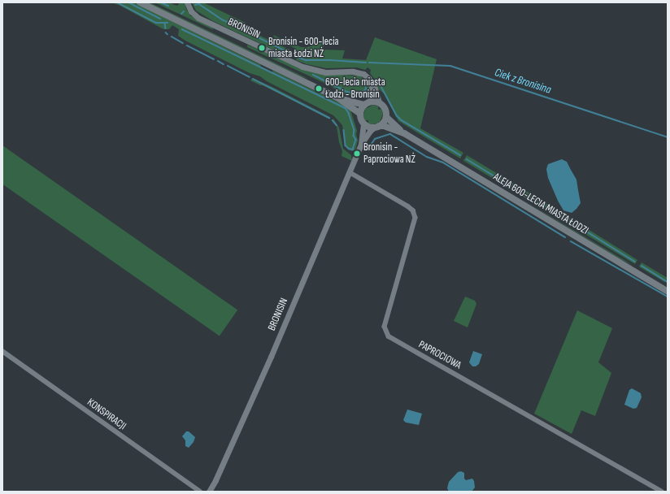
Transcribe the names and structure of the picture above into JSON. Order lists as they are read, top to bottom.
{
  "streets": {
    "main road": ["ALEJA 600-LECIA MIASTA ŁODZI"],
    "street": ["BRONISIN", "PAPROCIOWA", "KONSPIRACJI"]
  },
  "crossings": [
    ["BRONISIN", "ALEJA 600-LECIA MIASTA ŁODZI"],
    ["BRONISIN", "PAPROCIOWA"]
  ],
  "water": ["Ciek z Bronisina"],
  "places": ["Bronisin - 600-lecia miasta Łodzi NŻ", "600-lecia miasta Łodzi - Bronisin", "Bronisin - Paprociowa NŻ"]
}
